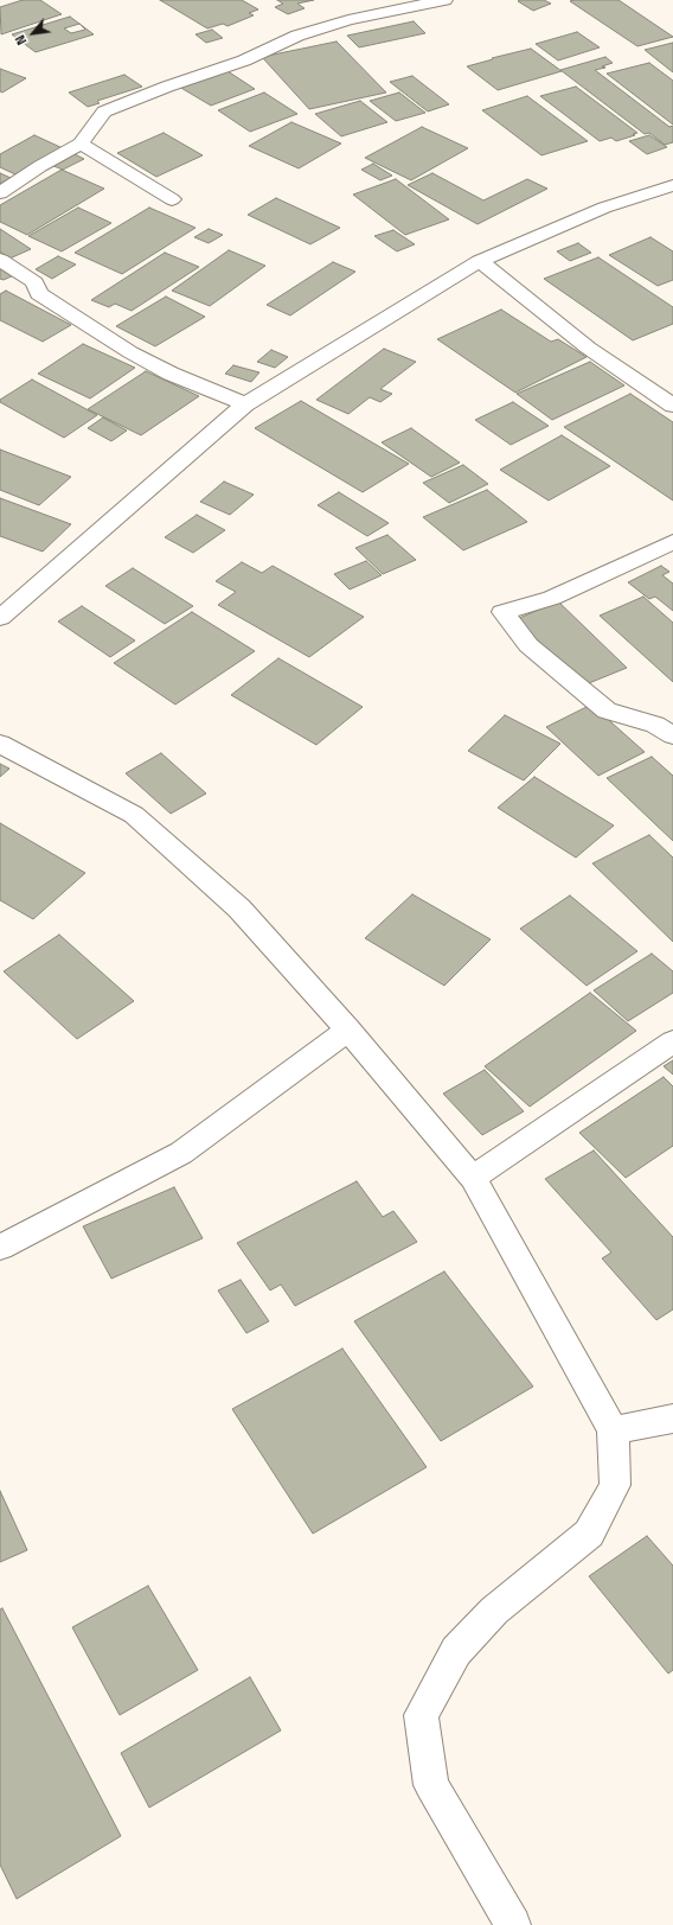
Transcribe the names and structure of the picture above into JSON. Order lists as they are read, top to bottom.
{
  "north": "bottom left"
}
